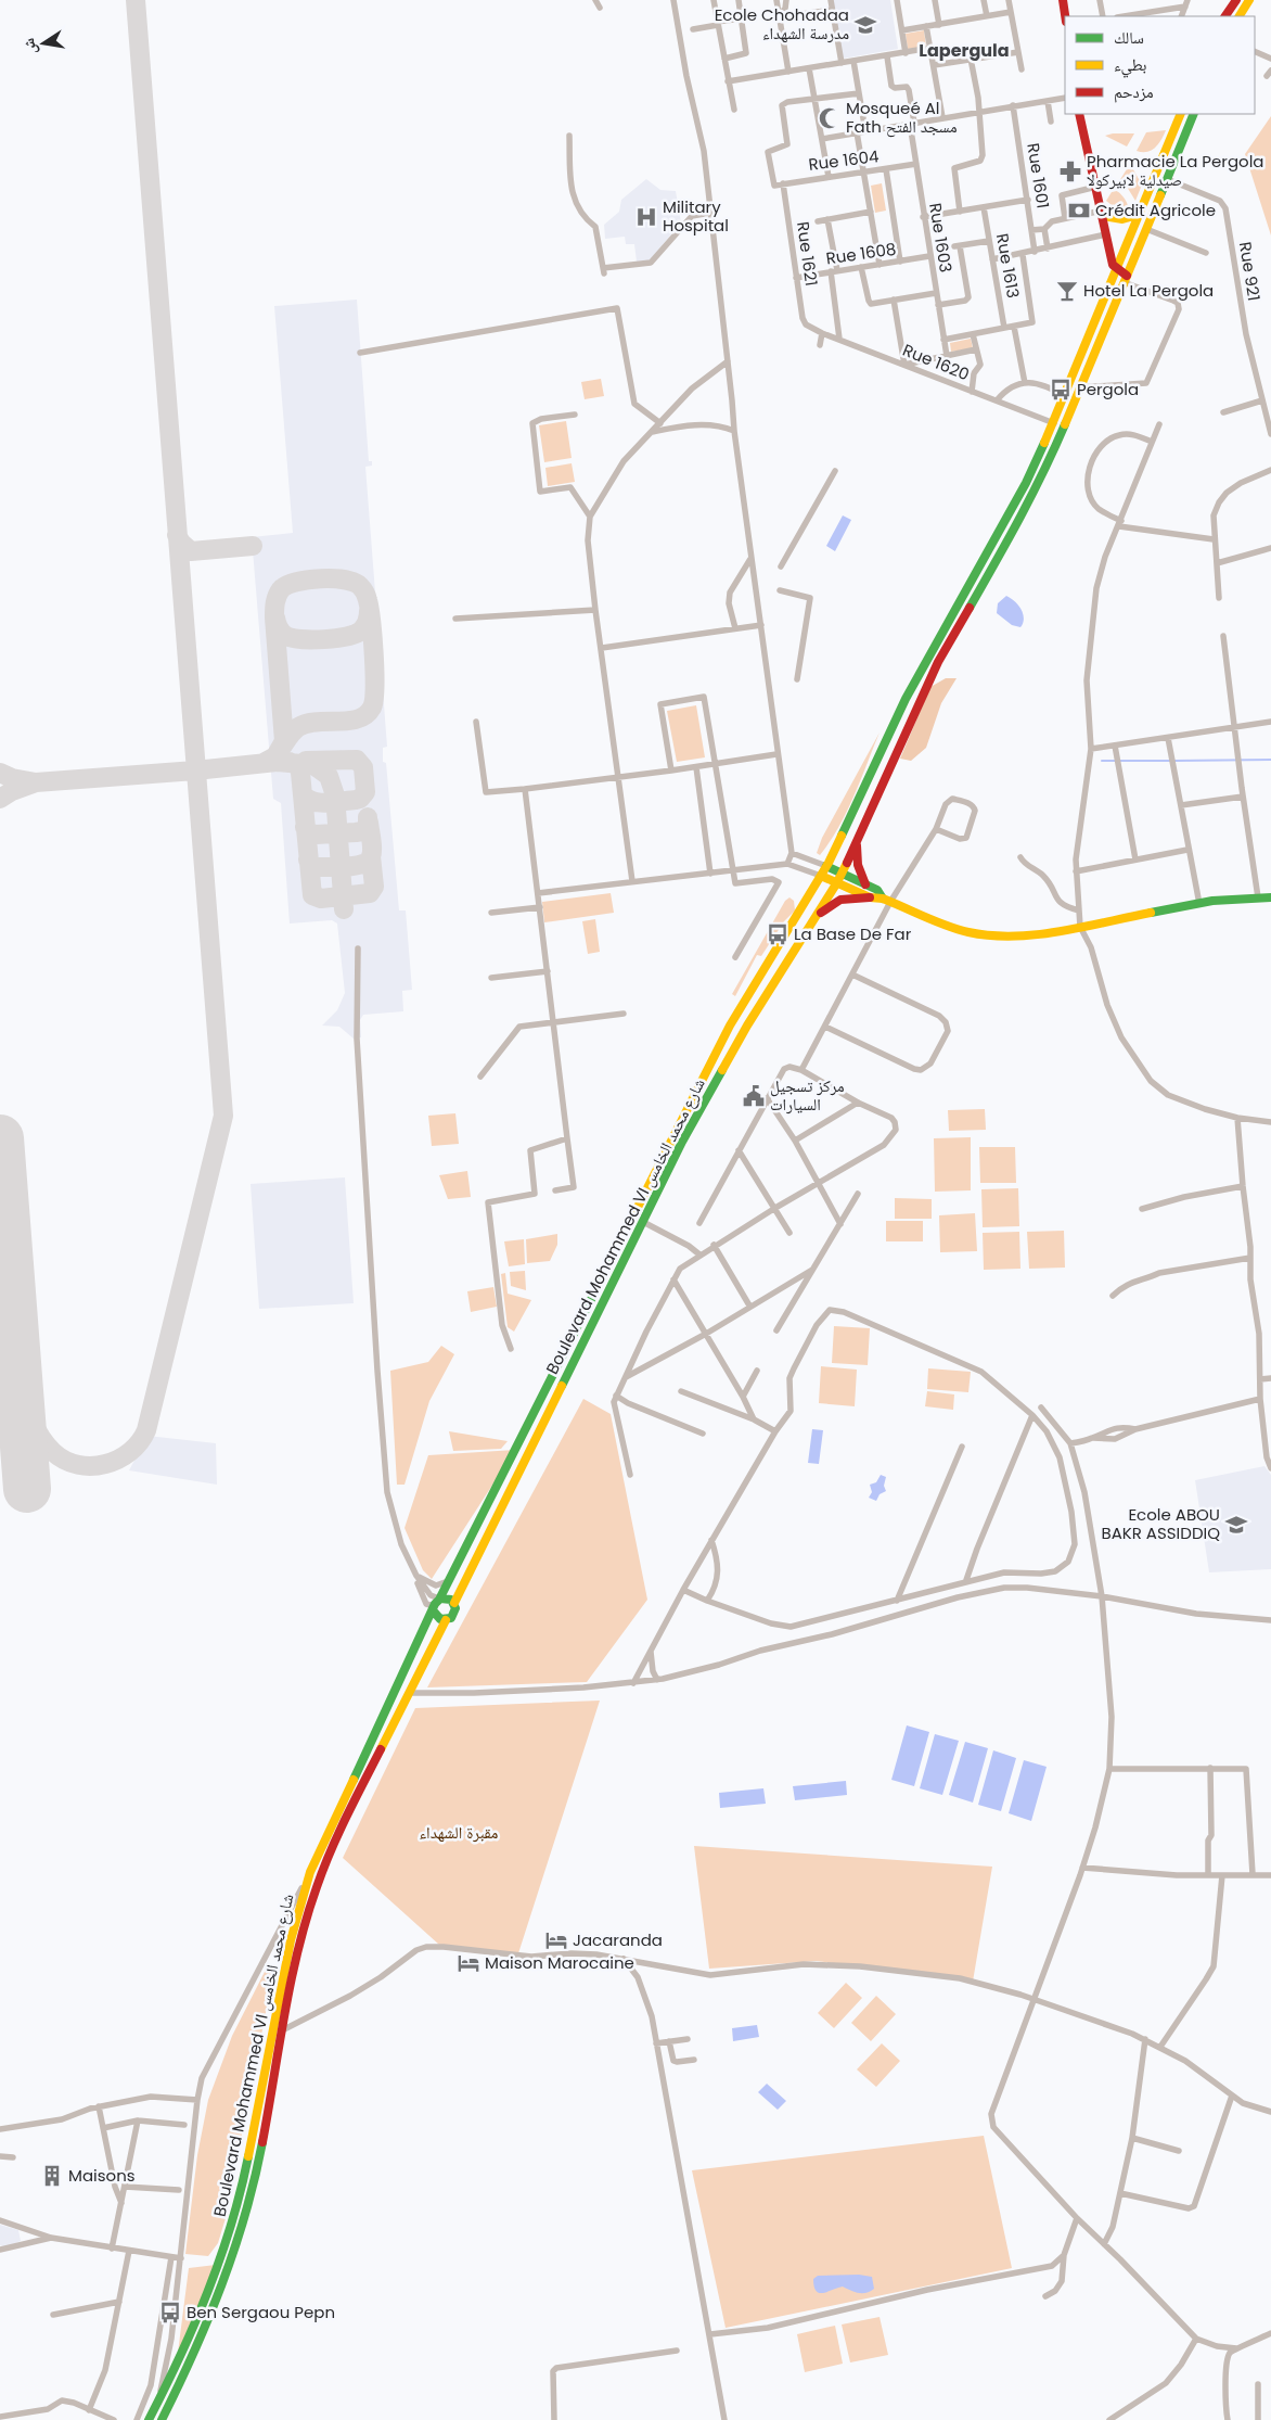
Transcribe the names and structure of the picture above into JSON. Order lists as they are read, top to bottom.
{
  "streets": {
    "main road": ["Boulevard Mohammed VI شارع محمد الخامس"],
    "street": [
      "Rue 1604",
      "Rue 1601",
      "Rue 1603",
      "Rue 1621",
      "Rue 1608",
      "Rue 1613",
      "Rue 921",
      "Rue 1620"
    ]
  },
  "crossings": [
    ["Rue 1604", "Rue 1603"],
    ["Rue 1604", "Rue 1621"],
    ["Rue 1603", "Rue 1608"],
    ["Rue 1621", "Rue 1608"],
    ["Rue 1621", "Rue 1620"],
    ["Rue 921", "Boulevard Mohammed VI شارع محمد الخامس"],
    ["Rue 1620", "Boulevard Mohammed VI شارع محمد الخامس"]
  ],
  "districts": ["Lapergula"],
  "parks": ["مقبرة الشهداء"],
  "places": {
    "school or university": ["Ecole Chohadaa مدرسة الشهداء", "Ecole ABOU BAKR ASSIDDIQ"],
    "mosque": ["Mosqueé Al Fath مسجد الفتح"],
    "pharmacy": ["Pharmacie La Pergola صيدلية لابيركولا"],
    "bank": ["Crédit Agricole"],
    "hospital": ["Military Hospital"],
    "bar": ["Hotel La Pergola"],
    "bus stop": ["Pergola", "La Base De Far", "Ben Sergaou Pepn"],
    "public building": ["مركز تسجيل السيارات"],
    "hotel": ["Jacaranda", "Maison Marocaine"],
    "building": ["Maisons"]
  },
  "legend": ["سالك", "بطيء", "مزدحم"],
  "north": "left"
}
